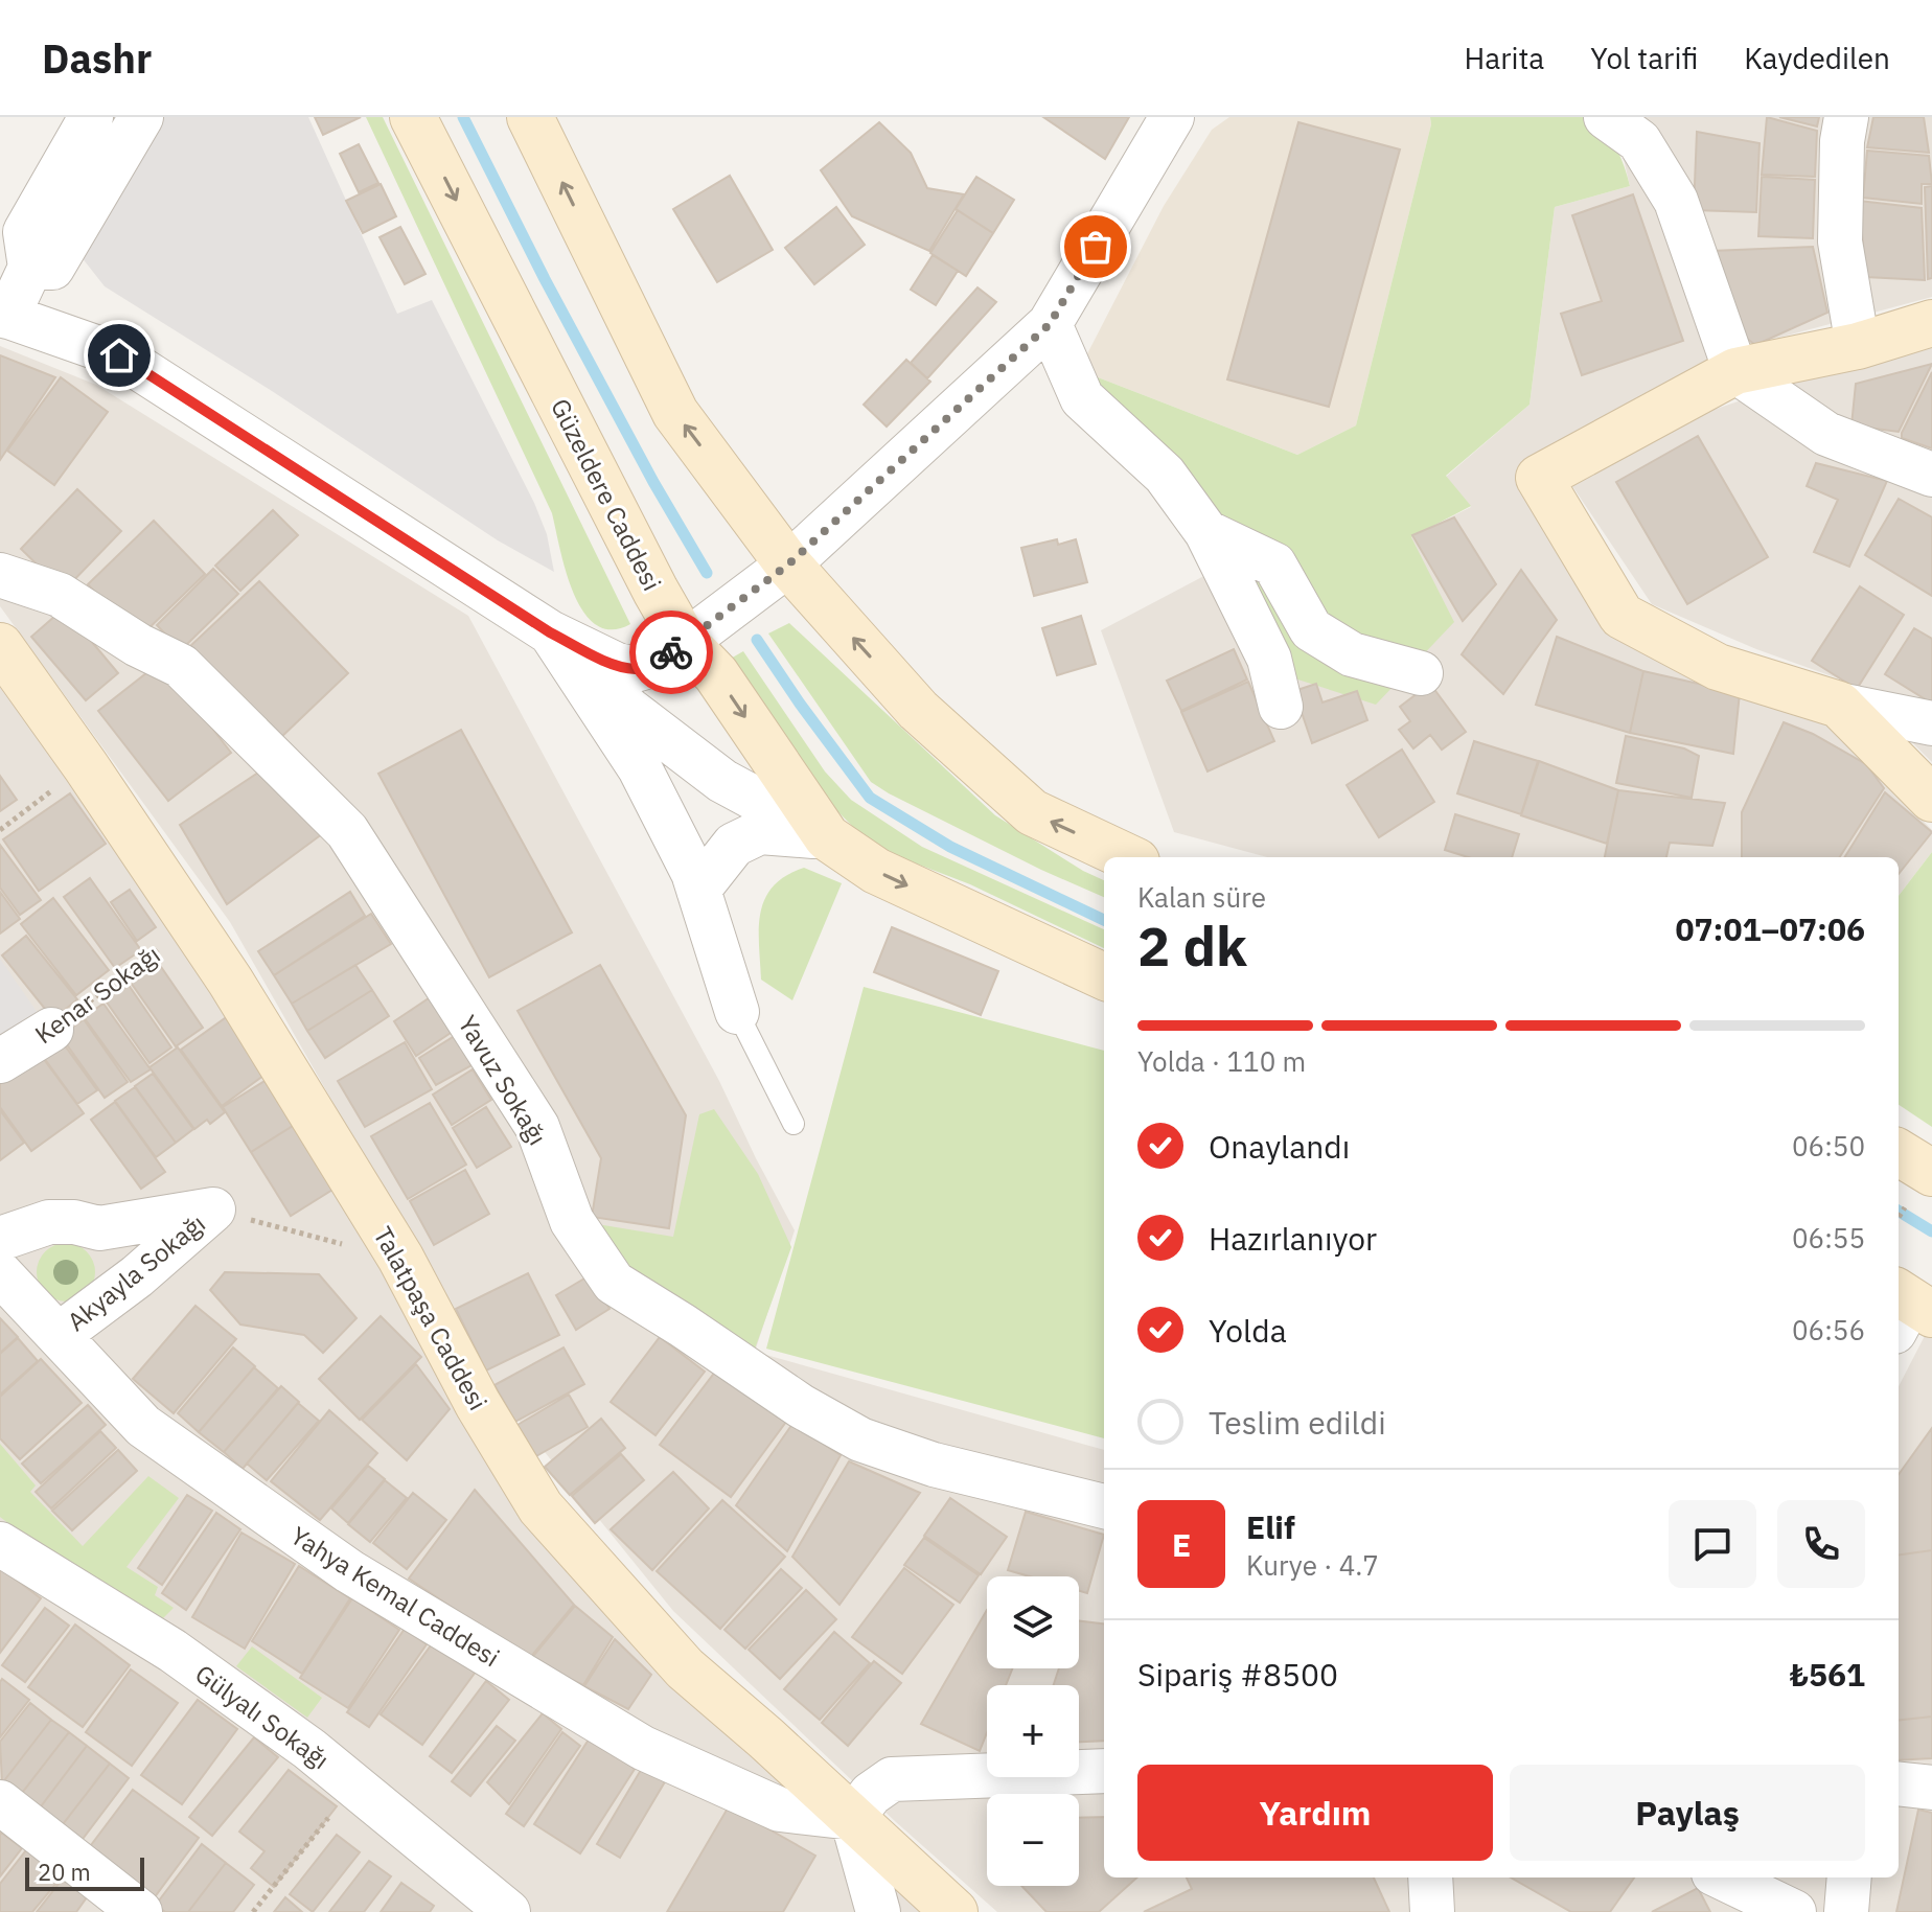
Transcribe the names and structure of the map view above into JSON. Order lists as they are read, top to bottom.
{
  "streets": {
    "main road": ["Güzeldere Caddesi", "Talatpaşa Caddesi"],
    "street": [
      "Kenar Sokağı",
      "Yavuz Sokağı",
      "Akyayla Sokağı",
      "Yahya Kemal Caddesi",
      "Gülyalı Sokağı"
    ]
  },
  "crossings": [
    ["Kenar Sokağı", "Talatpaşa Caddesi"],
    ["Akyayla Sokağı", "Talatpaşa Caddesi"],
    ["Akyayla Sokağı", "Yahya Kemal Caddesi"],
    ["Talatpaşa Caddesi", "Yahya Kemal Caddesi"]
  ],
  "scale_bar": "20 m",
  "page": {
    "header": "Dashr",
    "nav": ["Harita", "Yol tarifi", "Kaydedilen"],
    "heading": ["2 dk", "Kalan süre", "07:01–07:06"],
    "panel": [
      "Elif",
      "Kurye · 4.7",
      "Sipariş #8500",
      "₺561"
    ],
    "bar": "Yolda · 110 m",
    "list": [
      ["Onaylandı", "06:50"],
      ["Hazırlanıyor", "06:55"],
      ["Yolda", "06:56"],
      "Teslim edildi"
    ],
    "round": "E",
    "map_buttons": ["+", "−"],
    "buttons": ["Yardım", "Paylaş"],
    "scale": "20 m"
  }
}
